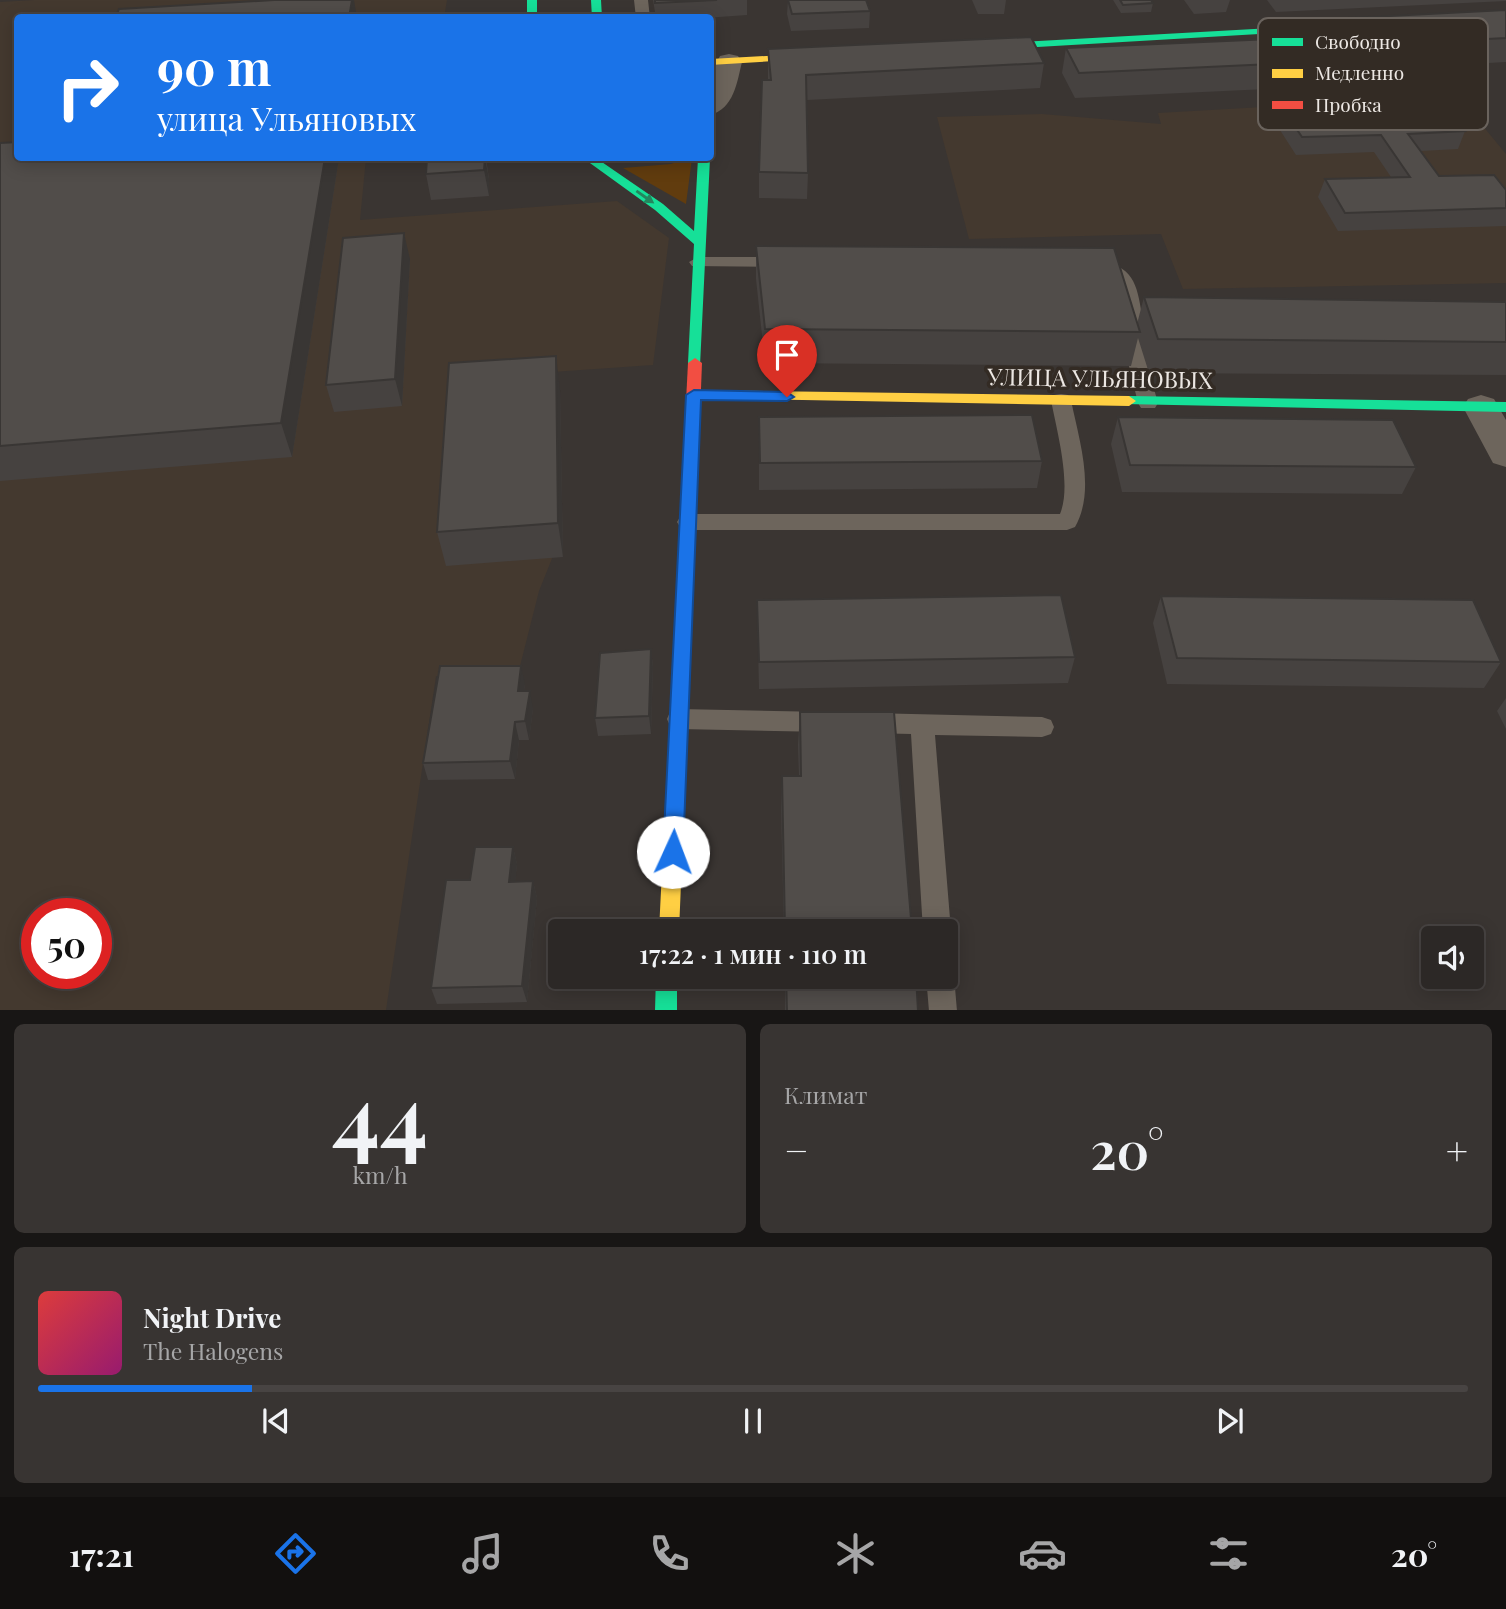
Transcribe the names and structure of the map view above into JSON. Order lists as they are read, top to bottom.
{
  "streets": {
    "street": ["УЛИЦА УЛЬЯНОВЫХ"]
  },
  "legend": ["Свободно", "Медленно", "Пробка"],
  "page": {
    "turn": ["90 m", "улица Ульяновых"],
    "limit": "50",
    "trip": "17:22 · 1 мин · 110 m",
    "tile": [
      ["44", "km/h"],
      "Климат"
    ],
    "heat": ["−", "20°", "+"],
    "song": ["Night Drive", "The Halogens"],
    "tabs": ["17:21", "20°"]
  }
}
